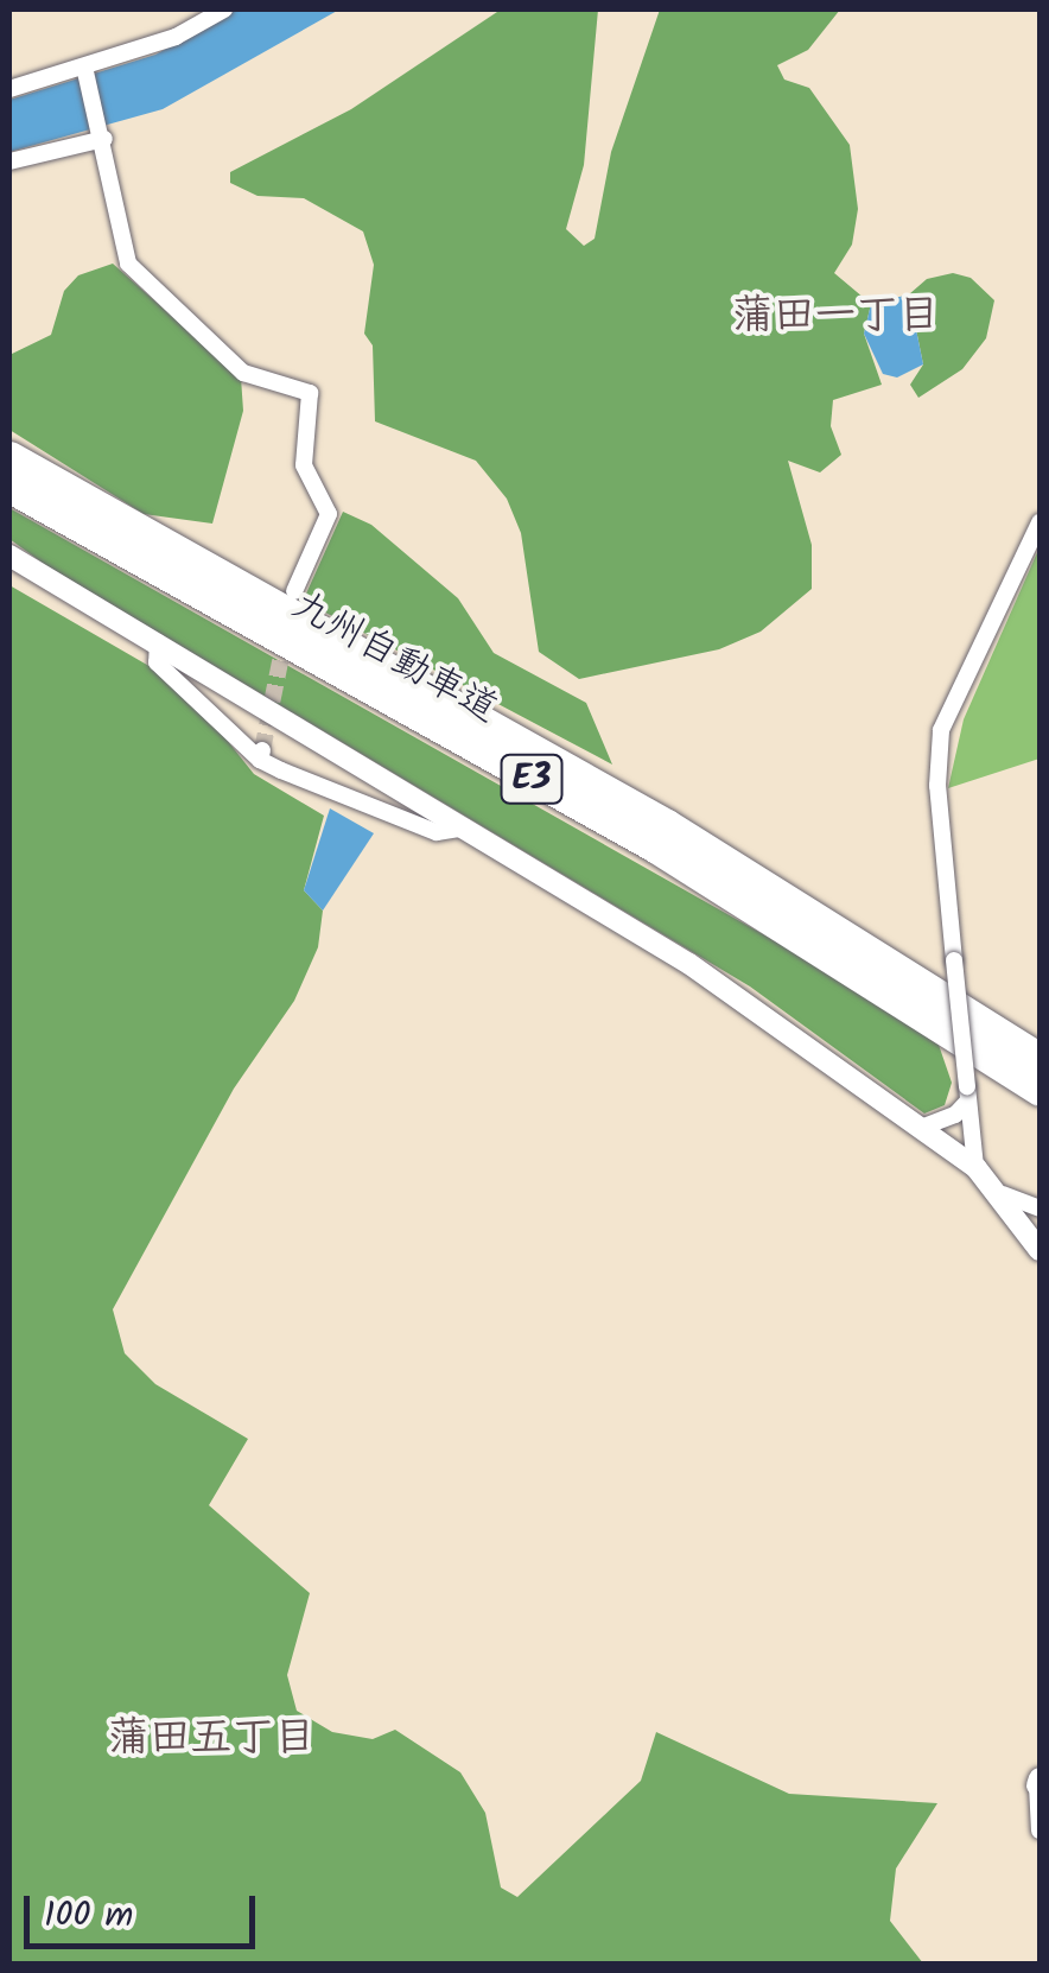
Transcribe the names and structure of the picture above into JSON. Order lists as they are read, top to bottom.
{
  "streets": {
    "highway": ["九州自動車道", "E3"]
  },
  "districts": ["蒲田一丁目", "蒲田五丁目"],
  "scale_bar": "100 m"
}
